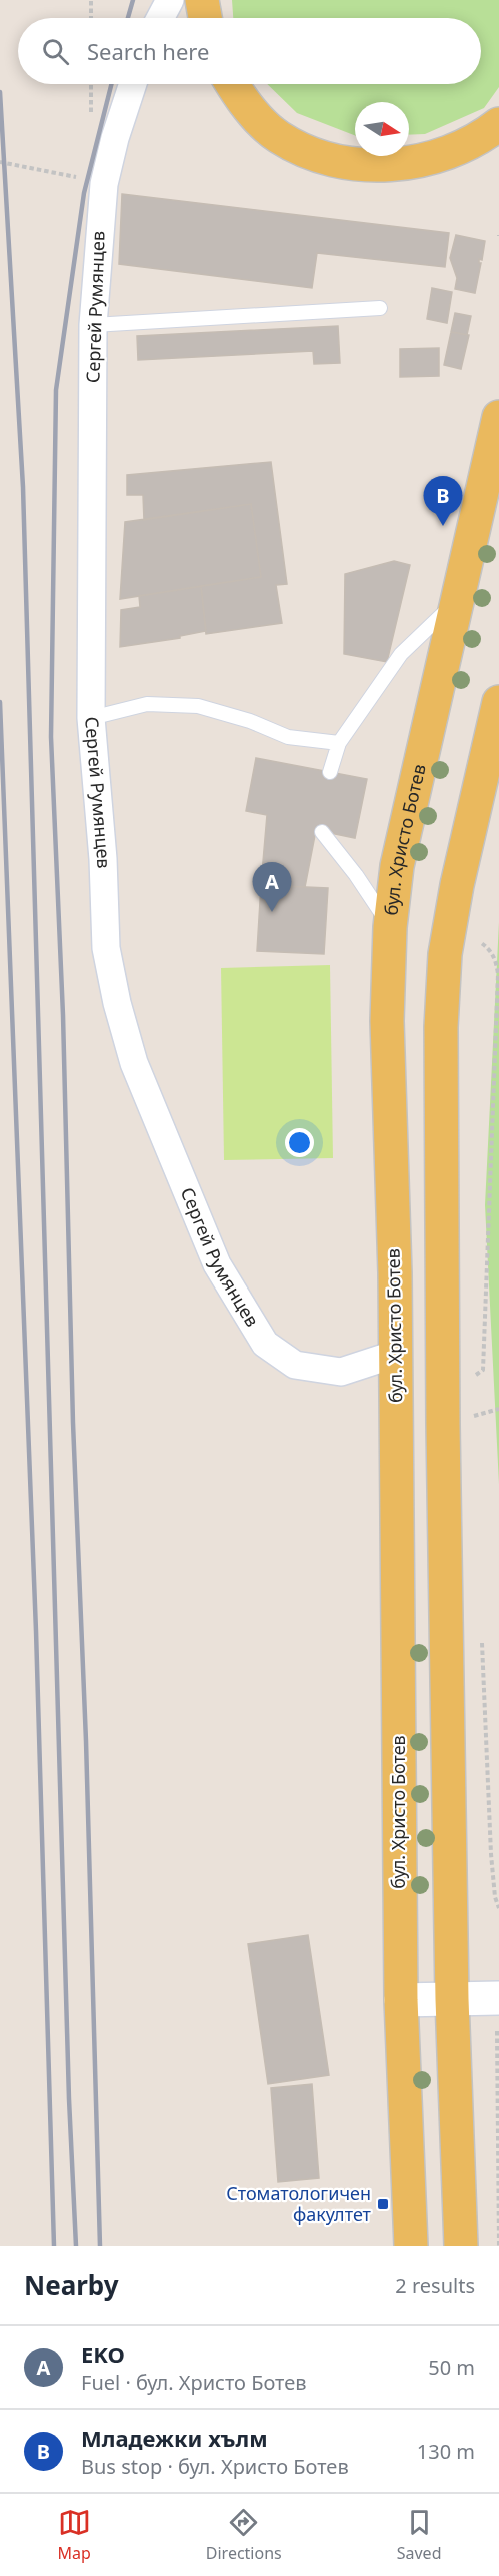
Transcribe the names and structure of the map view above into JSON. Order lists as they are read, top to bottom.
{
  "streets": {
    "main road": ["бул. Христо Ботев"],
    "street": ["Сергей Румянцев"]
  },
  "crossings": [
    ["Сергей Румянцев", "бул. Христо Ботев"]
  ],
  "places": {
    "transit": ["Стоматологичен факултет"]
  },
  "north": "right",
  "page": {
    "search": "Search here",
    "pins": ["B", "A"],
    "heading": ["Nearby", "2 results"],
    "list": [
      {
        "mark": "A",
        "name": "EKO",
        "note": "Fuel · бул. Христо Ботев",
        "value": "50 m"
      },
      {
        "mark": "B",
        "name": "Младежки хълм",
        "note": "Bus stop · бул. Христо Ботев",
        "value": "130 m"
      }
    ],
    "nav": ["Map", "Directions", "Saved"]
  }
}
